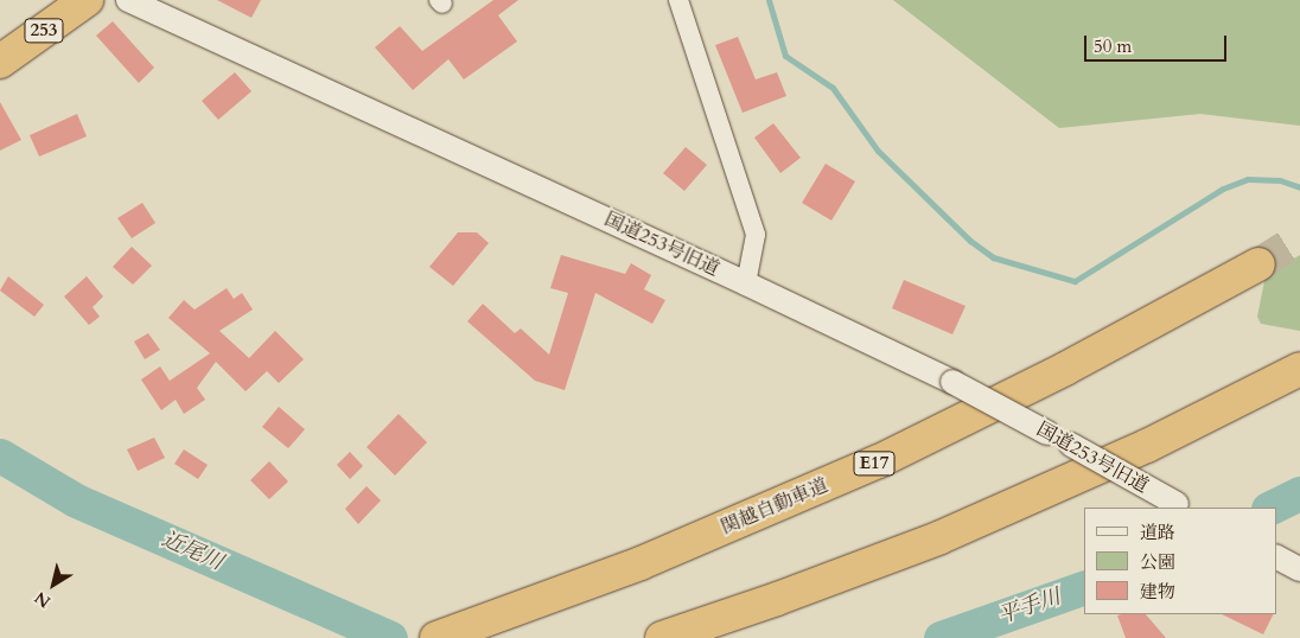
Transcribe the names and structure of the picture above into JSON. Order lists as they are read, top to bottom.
{
  "streets": {
    "highway": ["253", "E17", "関越自動車道"],
    "street": ["国道253号旧道"]
  },
  "water": ["近尾川", "平手川"],
  "legend": ["道路", "公園", "建物"],
  "scale_bar": "50 m",
  "north": "bottom left"
}
